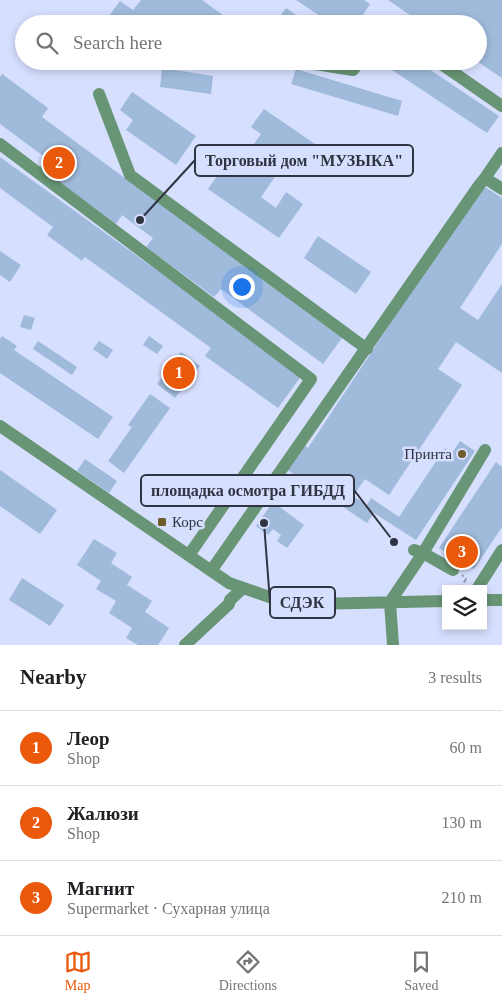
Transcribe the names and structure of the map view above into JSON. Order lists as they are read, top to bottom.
{
  "places": {
    "other": [
      "Торговый дом \"МУЗЫКА\"",
      "Принта",
      "СДЭК",
      "площадка осмотра ГИБДД"
    ],
    "transit": ["Корс"]
  },
  "page": {
    "search": "Search here",
    "pins": ["2", "1", "3"],
    "heading": ["Nearby", "3 results"],
    "list": [
      {
        "mark": "1",
        "name": "Леор",
        "note": "Shop",
        "value": "60 m"
      },
      {
        "mark": "2",
        "name": "Жалюзи",
        "note": "Shop",
        "value": "130 m"
      },
      {
        "mark": "3",
        "name": "Магнит",
        "note": "Supermarket · Сухарная улица",
        "value": "210 m"
      }
    ],
    "nav": ["Map", "Directions", "Saved"]
  }
}
